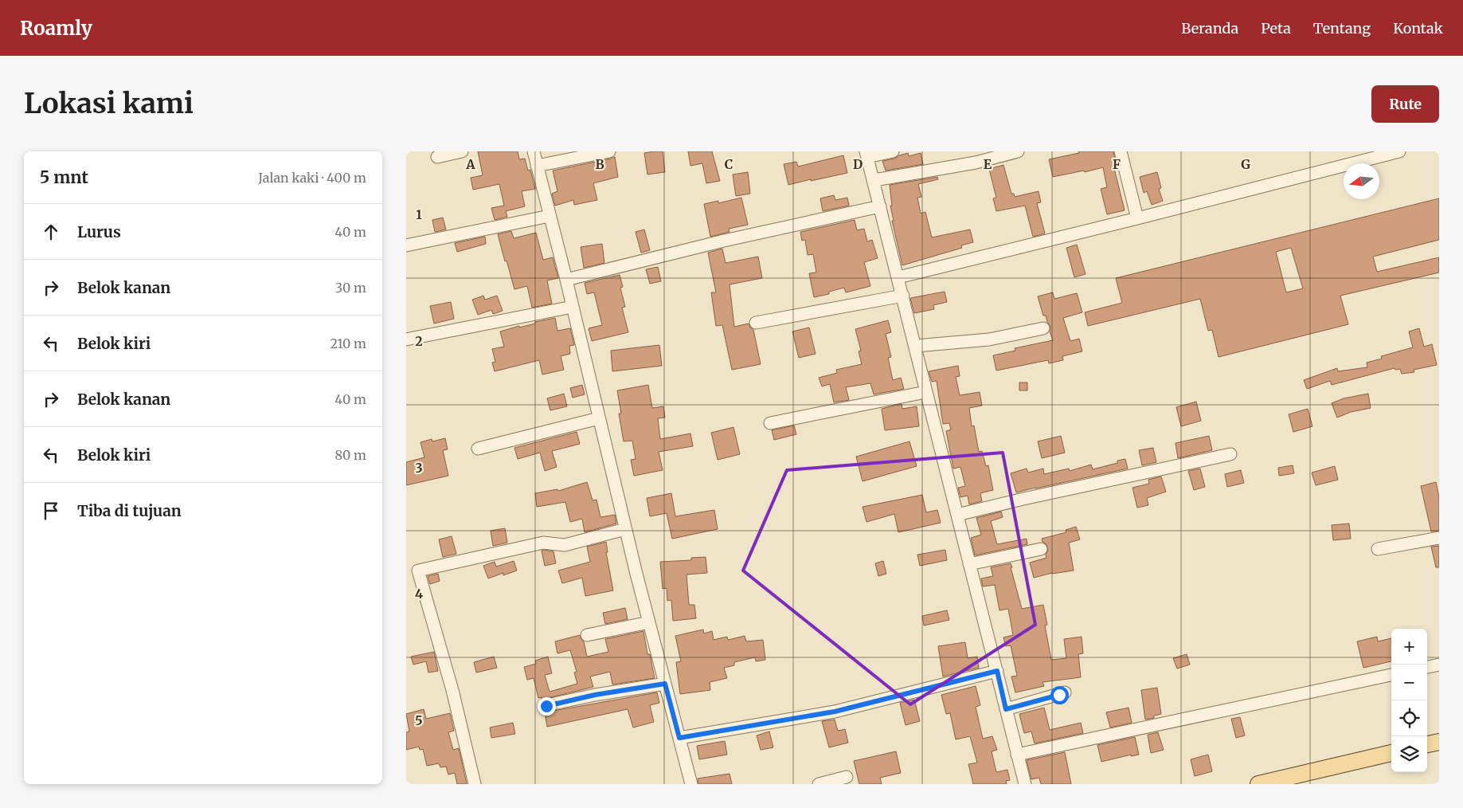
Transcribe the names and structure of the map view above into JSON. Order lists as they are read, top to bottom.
{
  "north": "left",
  "page": {
    "header": "Roamly",
    "nav": [
      "Beranda",
      "Peta",
      "Tentang",
      "Kontak"
    ],
    "buttons": "Rute",
    "title": "Lokasi kami",
    "heading": ["5 mnt", "Jalan kaki · 400 m"],
    "list": [
      ["Lurus", "40 m"],
      ["Belok kanan", "30 m"],
      ["Belok kiri", "210 m"],
      ["Belok kanan", "40 m"],
      ["Belok kiri", "80 m"],
      "Tiba di tujuan"
    ],
    "map_buttons": ["+", "−"]
  },
  "grid": {
    "columns": [
      "A",
      "B",
      "C",
      "D",
      "E",
      "F",
      "G"
    ],
    "rows": [
      "1",
      "2",
      "3",
      "4",
      "5"
    ]
  }
}
